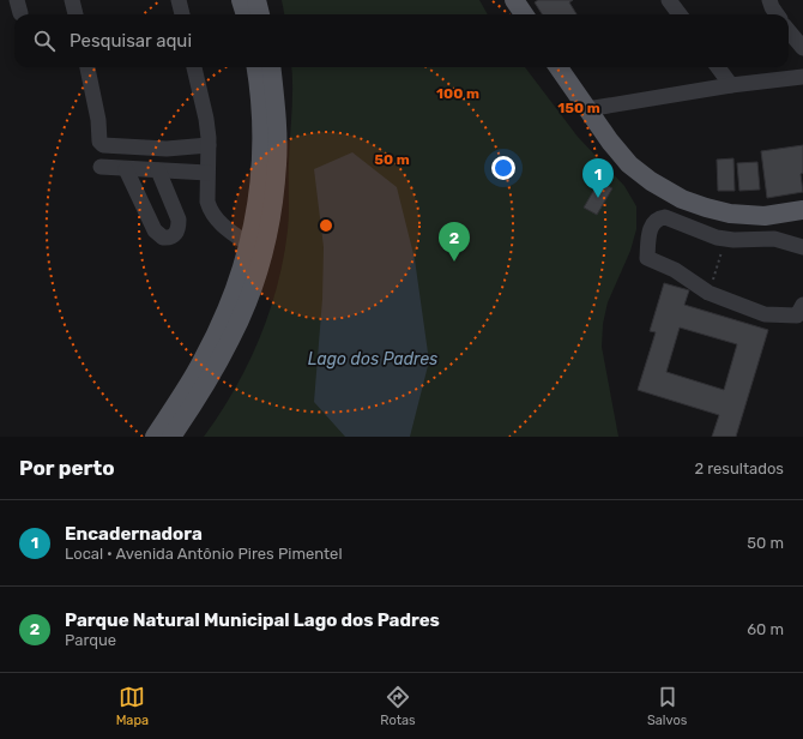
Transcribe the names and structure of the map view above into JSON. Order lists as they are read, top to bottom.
{
  "water": ["Lago dos Padres"],
  "page": {
    "search": "Pesquisar aqui",
    "pins": ["1", "2"],
    "heading": ["Por perto", "2 resultados"],
    "list": [
      {
        "mark": "1",
        "name": "Encadernadora",
        "note": "Local · Avenida Antônio Pires Pimentel",
        "value": "50 m"
      },
      {
        "mark": "2",
        "name": "Parque Natural Municipal Lago dos Padres",
        "note": "Parque",
        "value": "60 m"
      }
    ],
    "nav": ["Mapa", "Rotas", "Salvos"]
  },
  "rings": ["100 m", "150 m", "50 m"]
}
